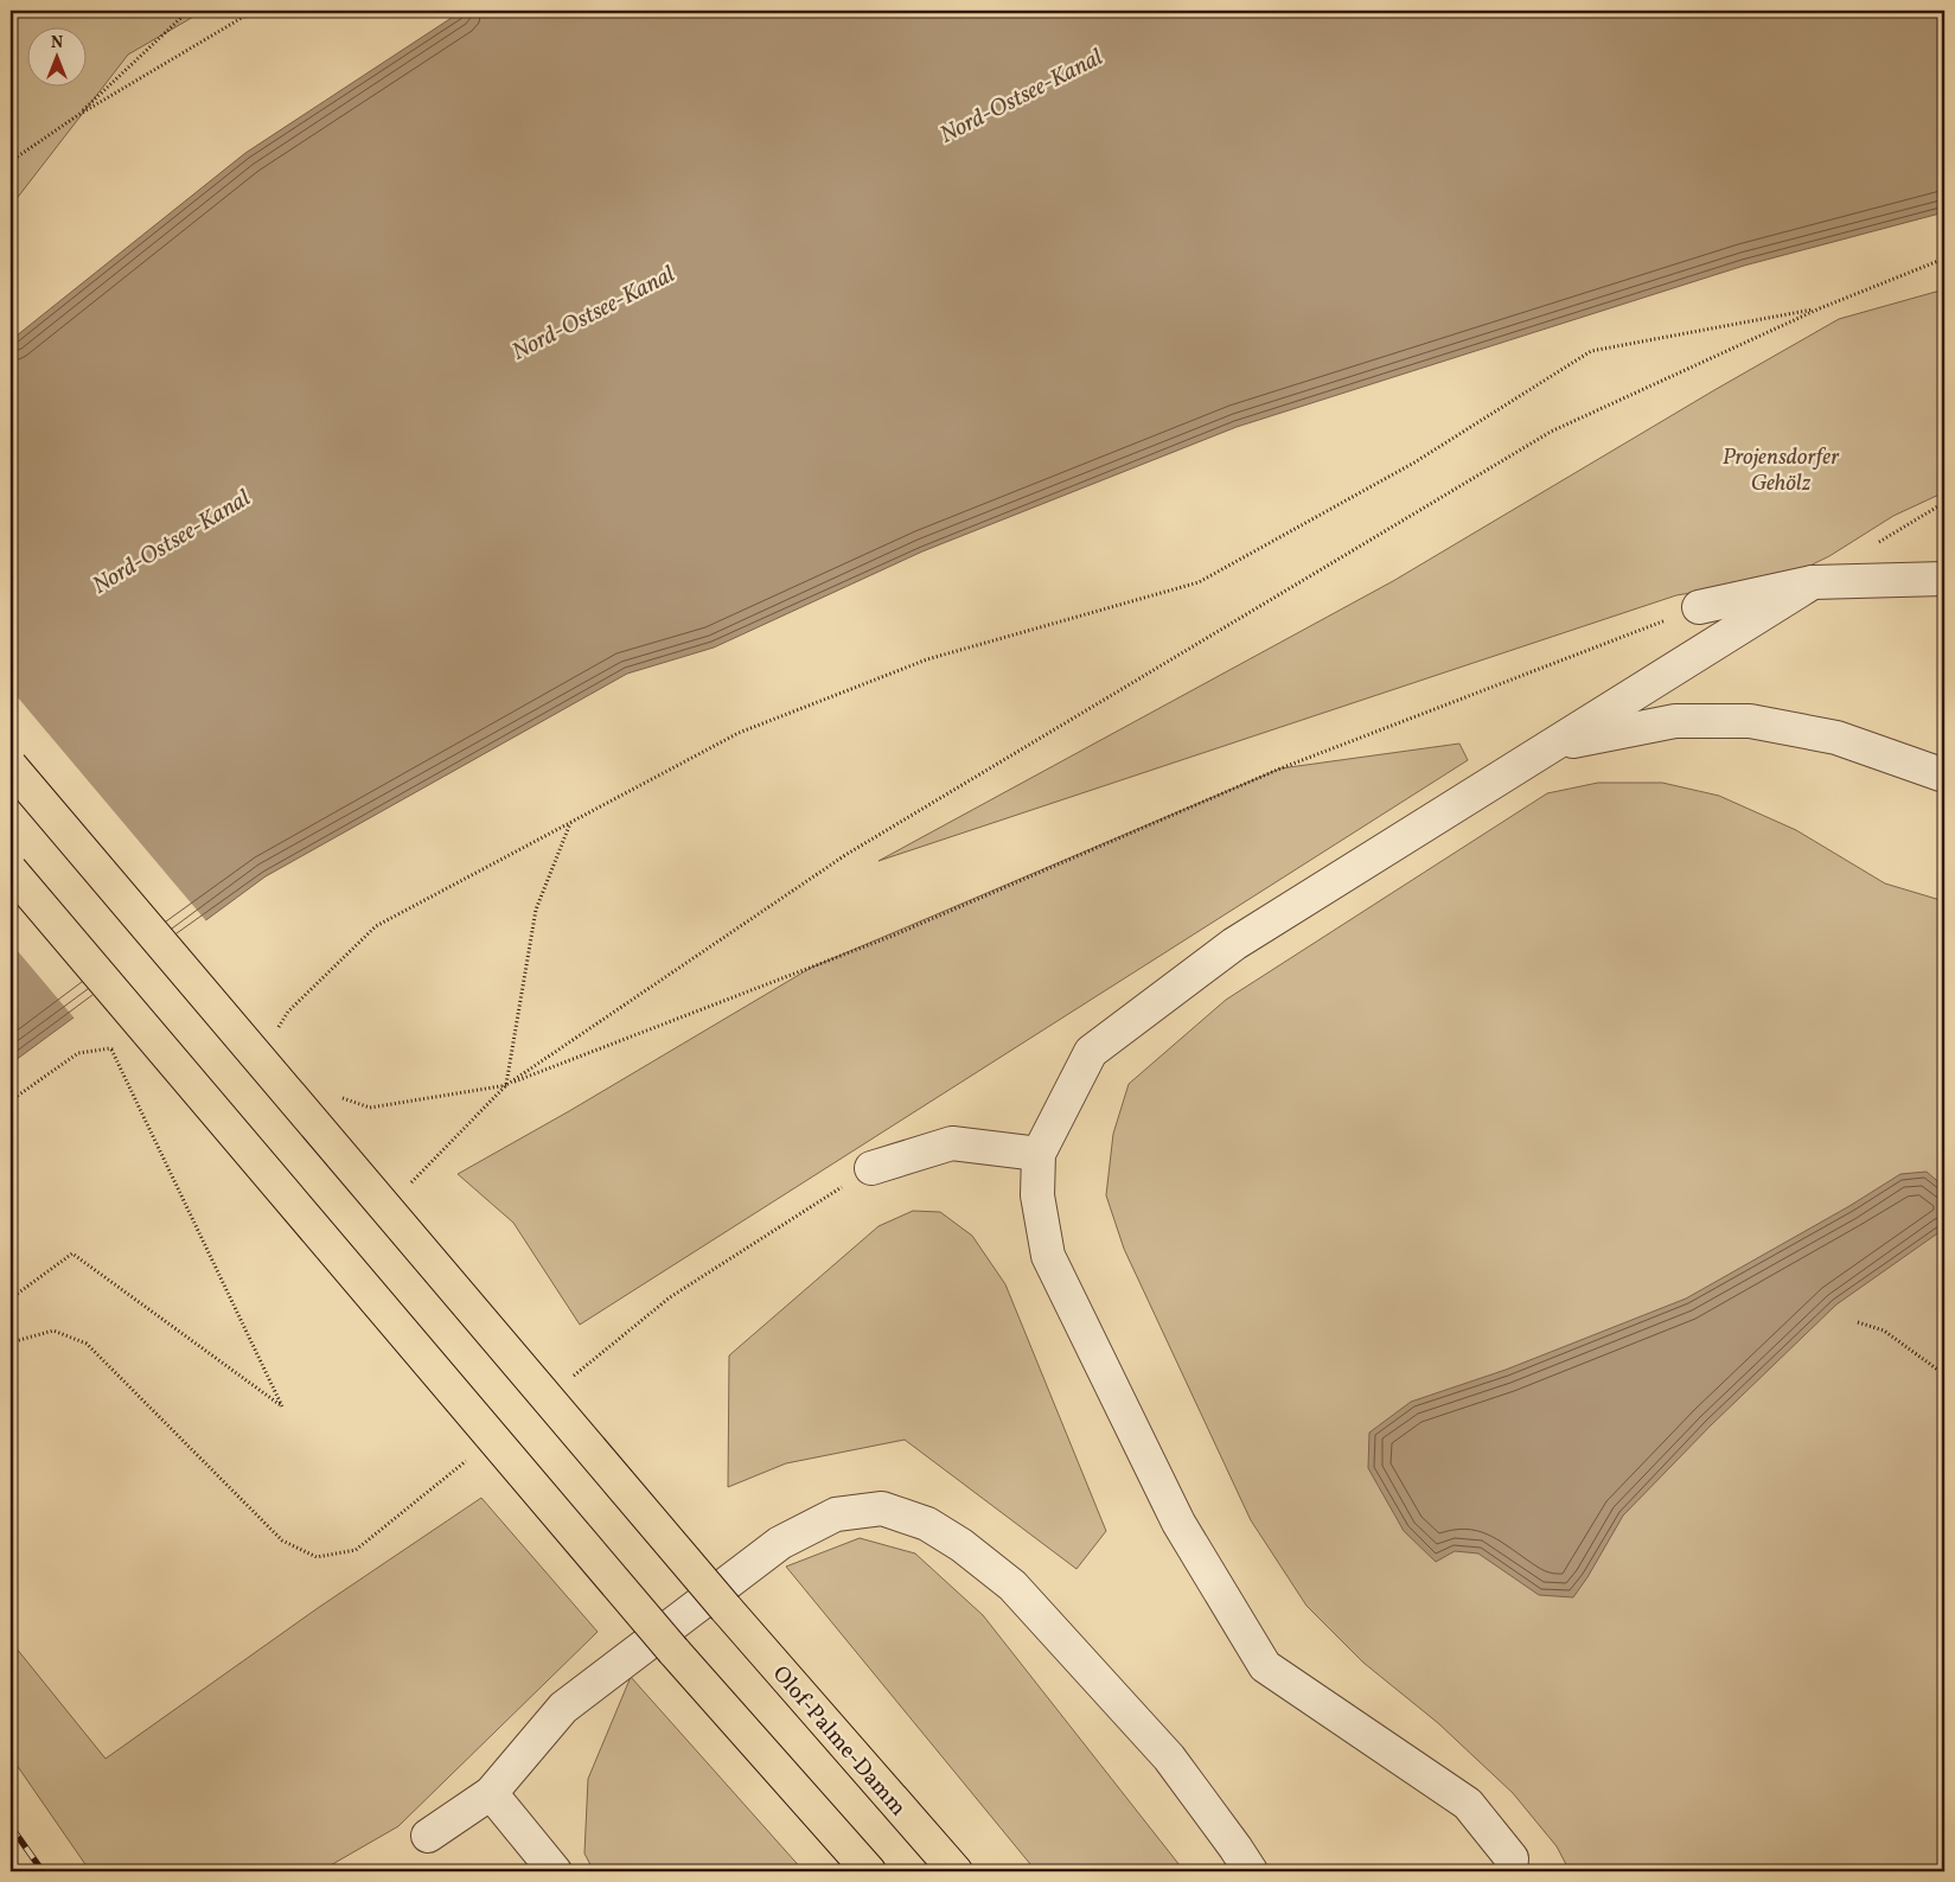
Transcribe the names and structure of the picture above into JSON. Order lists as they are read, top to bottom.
{
  "streets": {
    "highway": ["Olof-Palme-Damm"]
  },
  "water": ["Nord-Ostsee-Kanal"],
  "parks": ["Projensdorfer Gehölz"],
  "north": "top"
}
